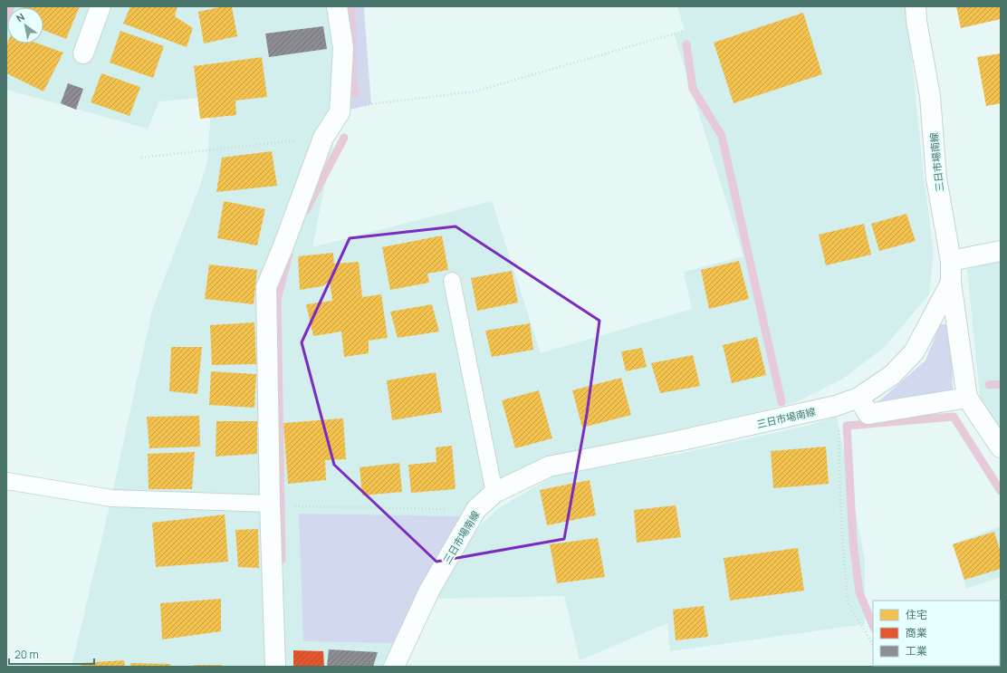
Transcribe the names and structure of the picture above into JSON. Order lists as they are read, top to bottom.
{
  "streets": {
    "street": ["三日市場南線"]
  },
  "legend": ["住宅", "商業", "工業"],
  "scale_bar": "20 m",
  "north": "top left"
}
